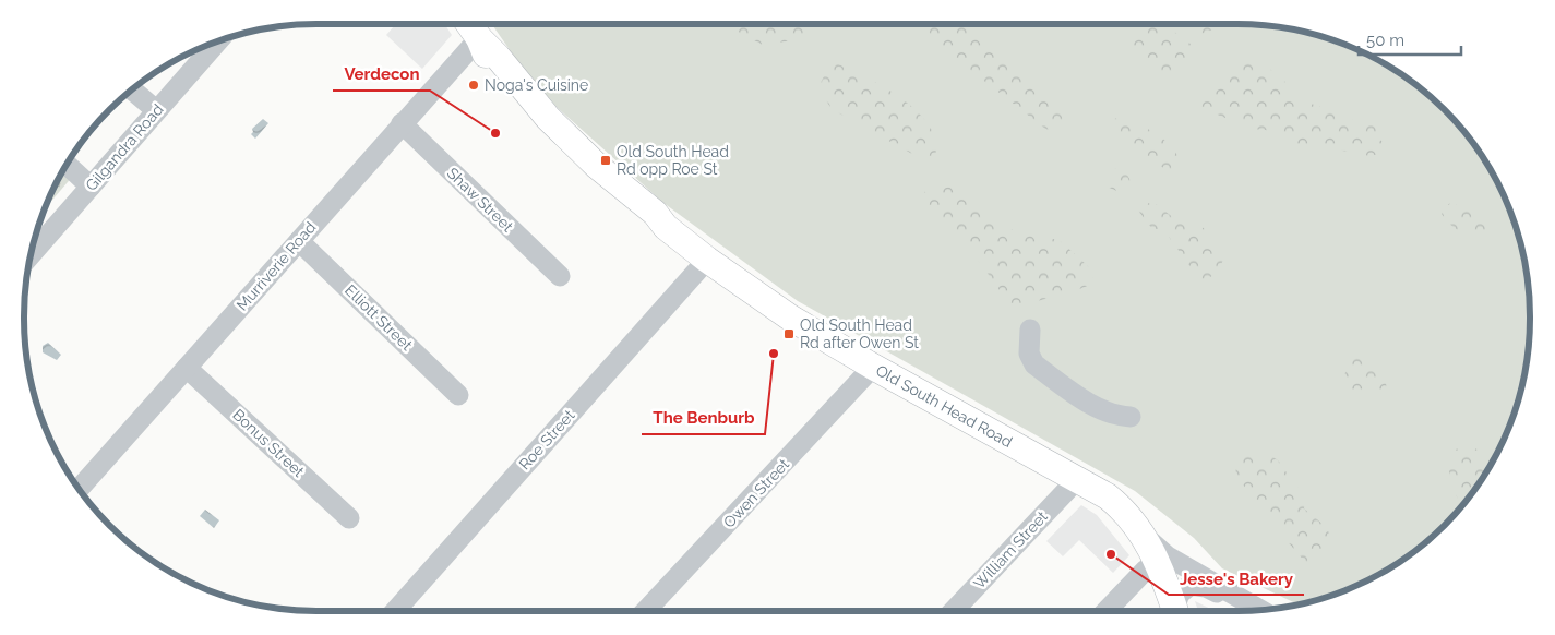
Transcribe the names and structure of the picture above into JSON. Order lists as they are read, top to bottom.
{
  "streets": {
    "main road": ["Old South Head Road"],
    "street": [
      "Gilgandra Road",
      "Shaw Street",
      "Murriverie Road",
      "Elliott Street",
      "Roe Street",
      "Bonus Street",
      "Owen Street",
      "William Street"
    ]
  },
  "crossings": [
    ["Shaw Street", "Murriverie Road"],
    ["Murriverie Road", "Elliott Street"],
    ["Murriverie Road", "Old South Head Road"],
    ["Murriverie Road", "Bonus Street"],
    ["Old South Head Road", "Roe Street"],
    ["Old South Head Road", "Owen Street"],
    ["Old South Head Road", "William Street"]
  ],
  "places": {
    "other": [
      "Noga's Cuisine",
      "Verdecon",
      "The Benburb",
      "Jesse's Bakery"
    ],
    "transit": ["Old South Head Rd opp Roe St", "Old South Head Rd after Owen St"]
  },
  "scale_bar": "50 m"
}
